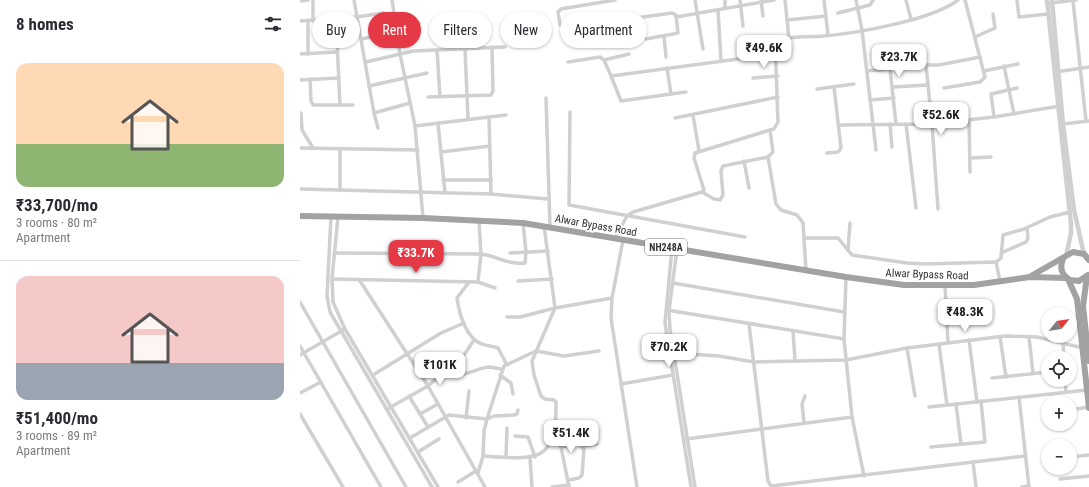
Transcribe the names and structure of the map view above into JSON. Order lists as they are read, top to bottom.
{
  "streets": {
    "highway": ["Alwar Bypass Road", "NH248A"]
  },
  "crossings": [
    ["Alwar Bypass Road", "NH248A"]
  ],
  "north": "top right",
  "page": {
    "heading": "8 homes",
    "chip": [
      "Buy",
      "Rent",
      "Filters",
      "New",
      "Apartment"
    ],
    "price": [
      "₹49.6K",
      "₹23.7K",
      "₹52.6K",
      "₹33.7K",
      "₹48.3K",
      "₹70.2K",
      "₹101K",
      "₹51.4K"
    ],
    "list": [
      {
        "name": "₹33,700/mo",
        "note": "3 rooms · 80 m² · Apartment"
      },
      {
        "name": "₹51,400/mo",
        "note": "3 rooms · 89 m² · Apartment"
      }
    ],
    "map_buttons": ["+", "−"]
  }
}
